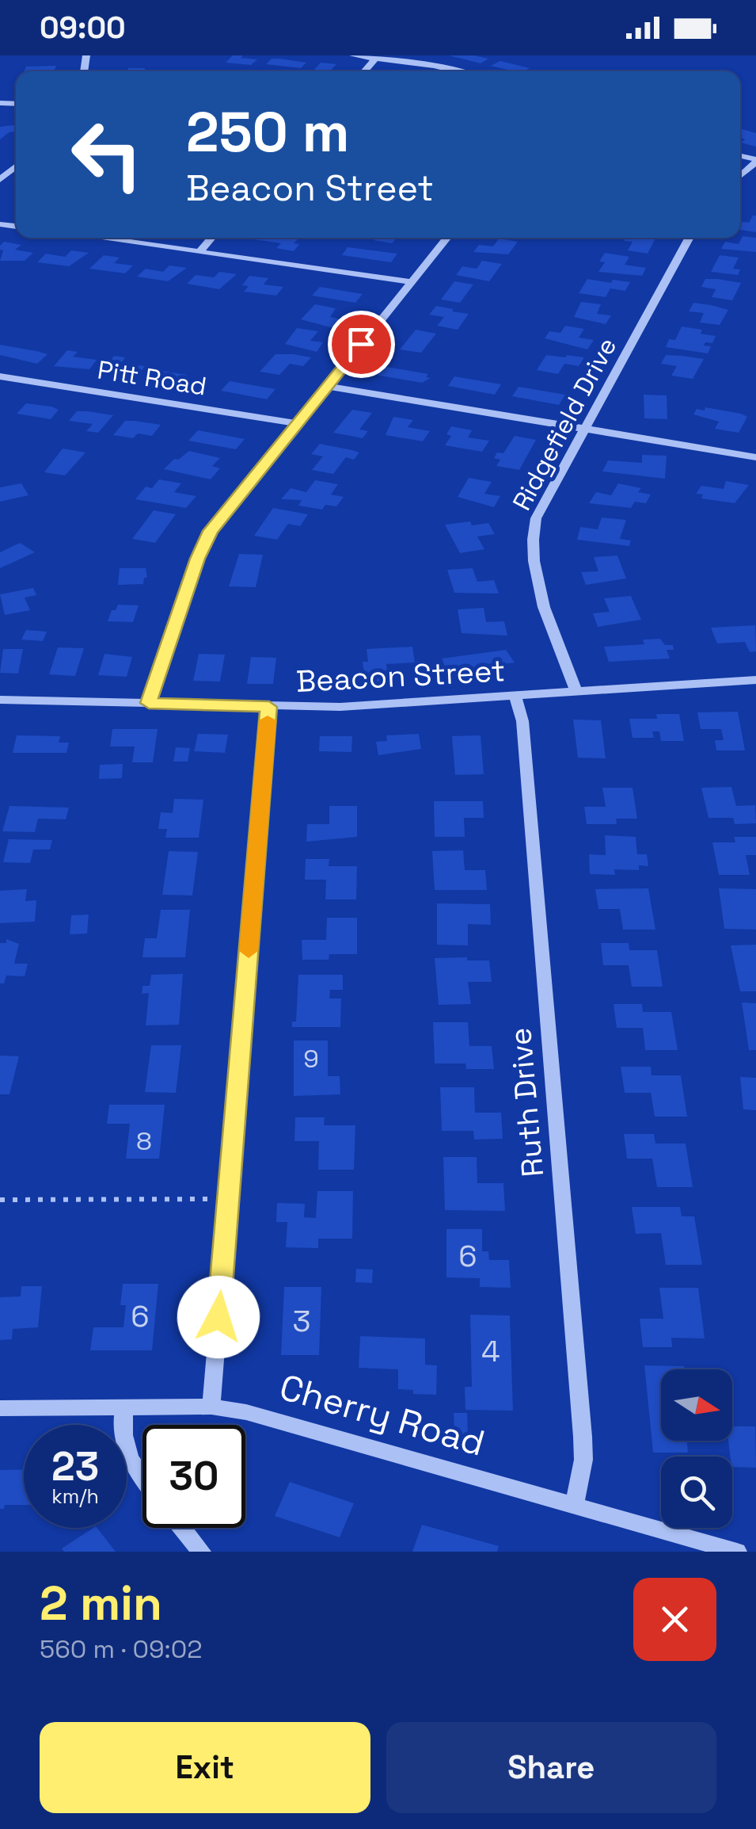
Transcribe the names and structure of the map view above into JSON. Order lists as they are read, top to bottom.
{
  "streets": {
    "street": [
      "Pitt Road",
      "Ridgefield Drive",
      "Beacon Street",
      "Ruth Drive",
      "Cherry Road"
    ]
  },
  "crossings": [
    ["Ridgefield Drive", "Beacon Street"],
    ["Beacon Street", "Ruth Drive"],
    ["Ruth Drive", "Cherry Road"]
  ],
  "house_numbers": [
    "9",
    "8",
    "6",
    "6",
    "3",
    "4"
  ],
  "north": "right",
  "page": {
    "status": "09:00",
    "turn": ["250 m", "Beacon Street"],
    "speed": "23 km/h",
    "limit": "30",
    "heading": ["2 min", "560 m · 09:02"],
    "buttons": ["Exit", "Share"]
  }
}
